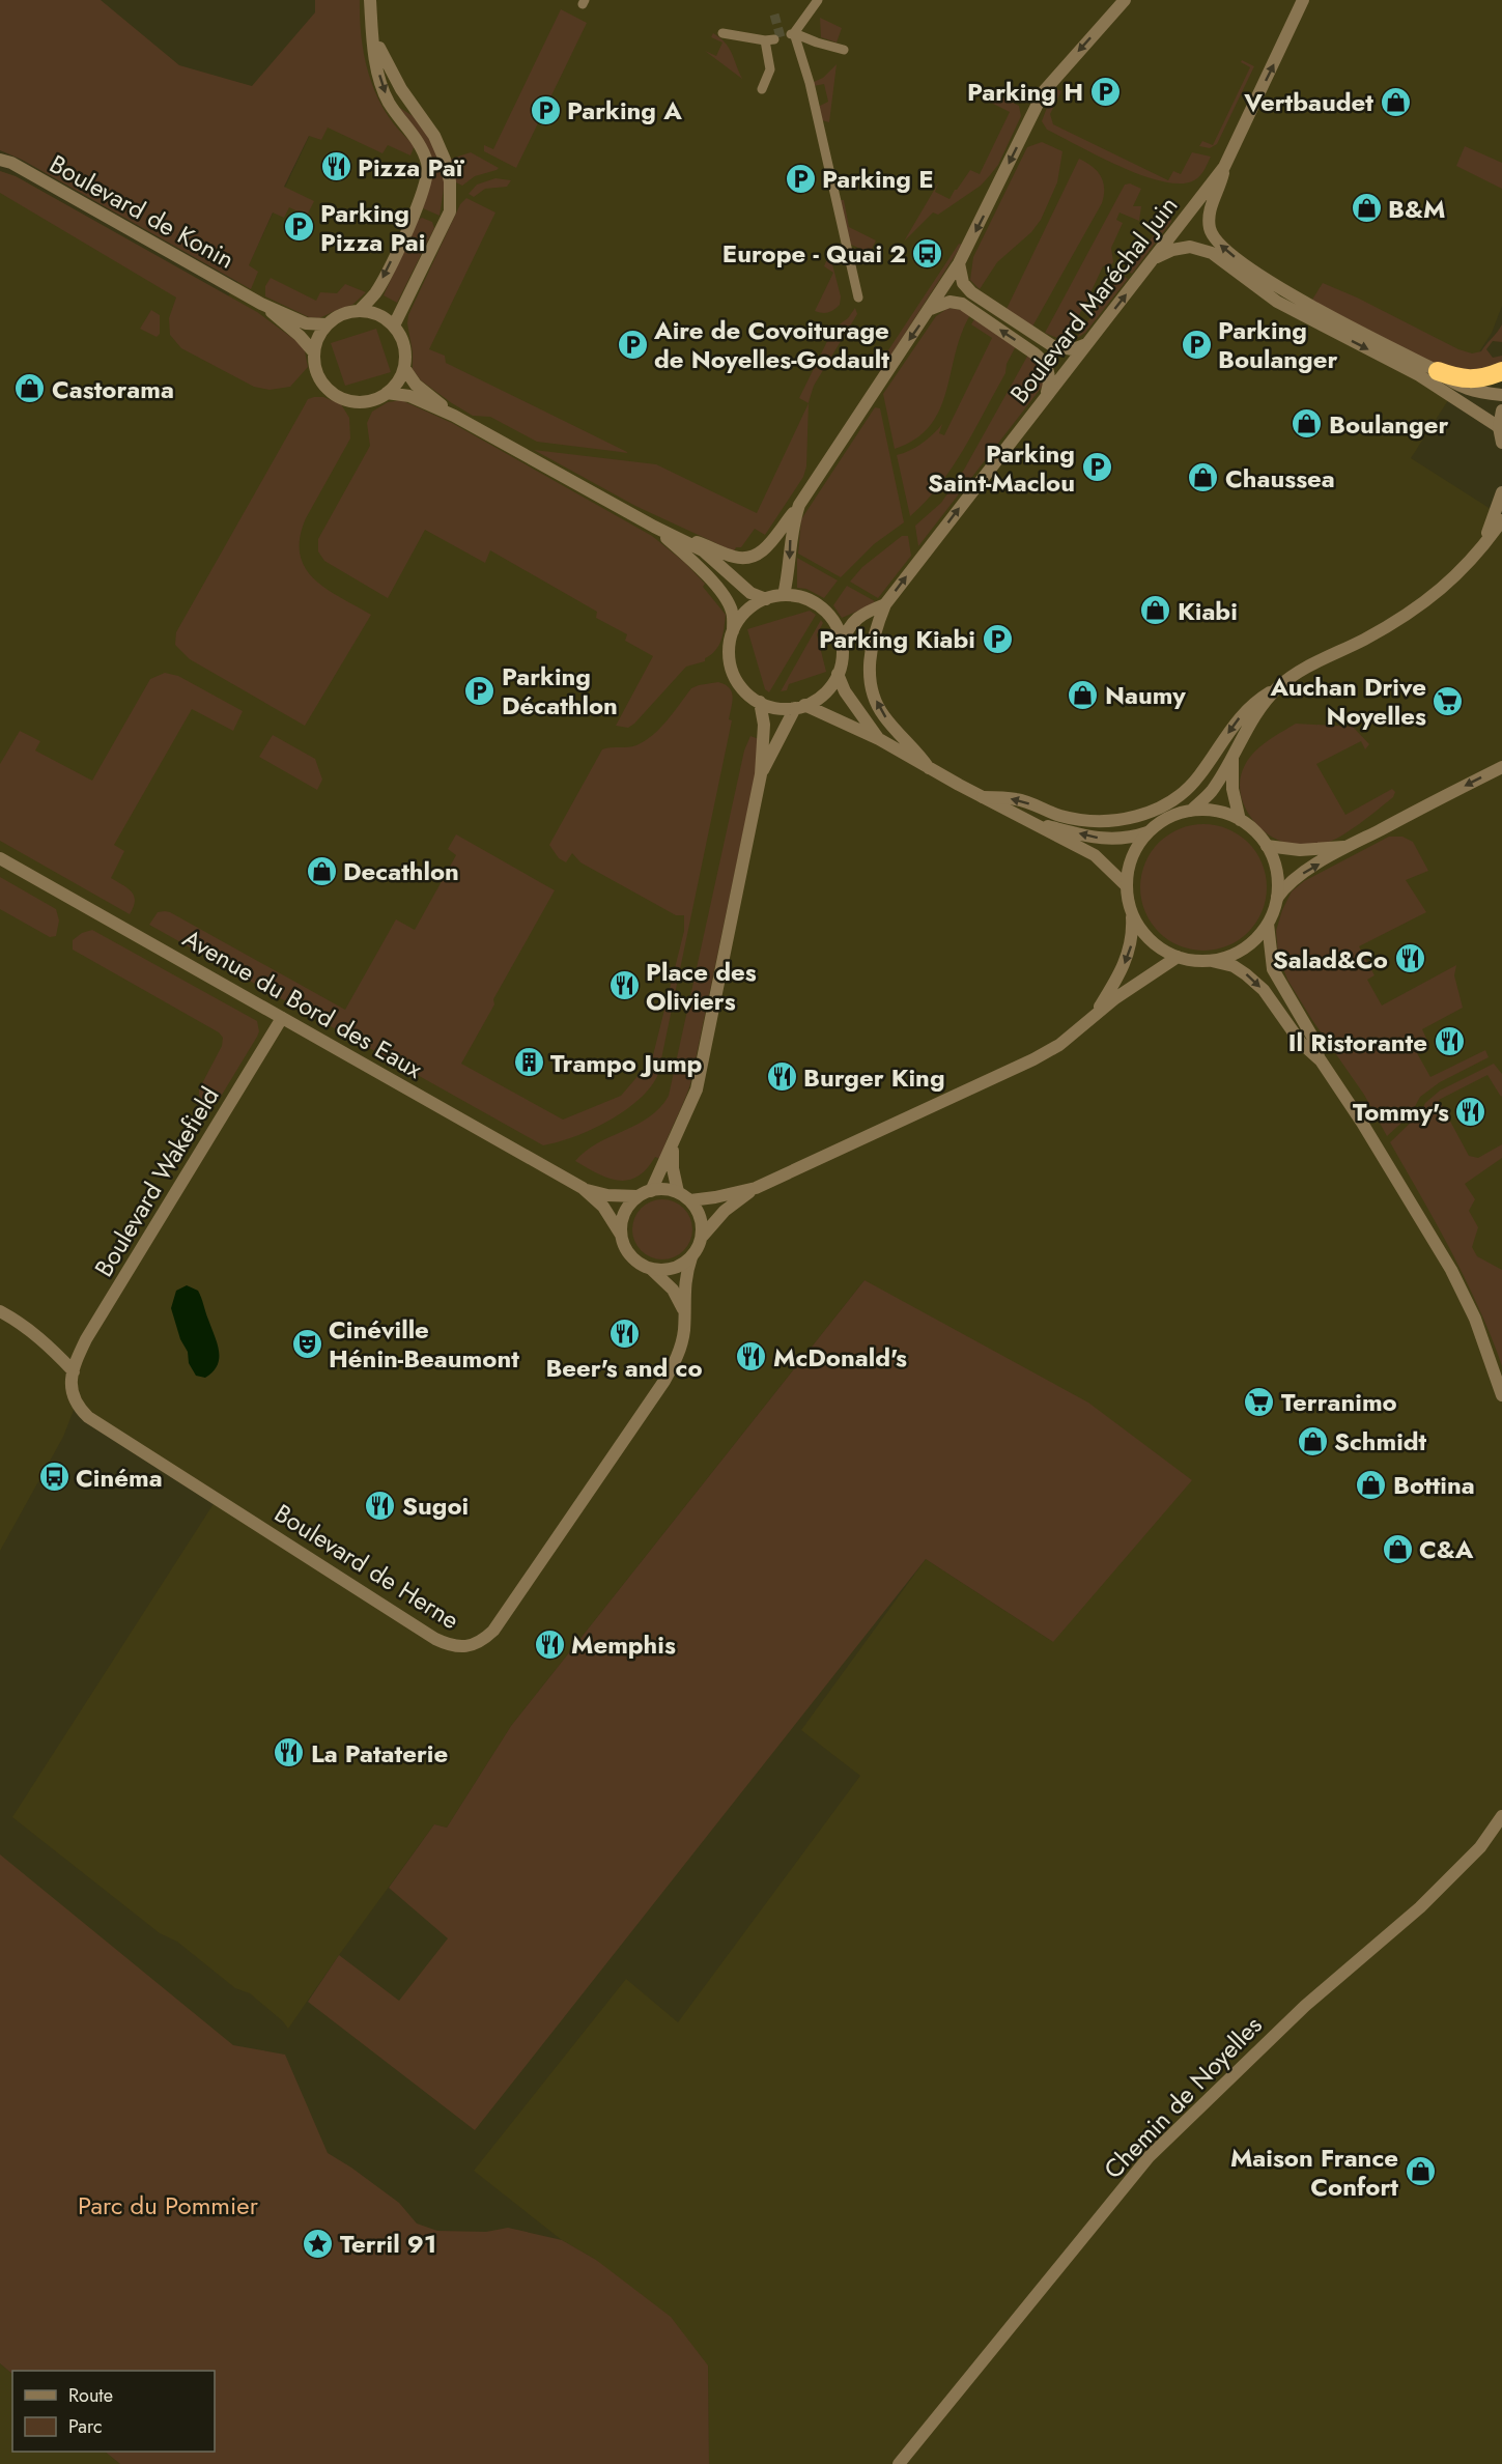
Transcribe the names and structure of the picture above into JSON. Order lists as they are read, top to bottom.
{
  "streets": {
    "street": [
      "Boulevard de Konin",
      "Boulevard Maréchal Juin",
      "Avenue du Bord des Eaux",
      "Boulevard Wakefield",
      "Boulevard de Herne",
      "Chemin de Noyelles"
    ]
  },
  "crossings": [
    ["Avenue du Bord des Eaux", "Boulevard Wakefield"],
    ["Avenue du Bord des Eaux", "Boulevard de Herne"],
    ["Boulevard Wakefield", "Boulevard de Herne"]
  ],
  "one_way": ["Boulevard Maréchal Juin"],
  "parks": ["Parc du Pommier"],
  "places": {
    "parking": [
      "Parking H",
      "Parking A",
      "Parking E",
      "Parking Pizza Pai",
      "Aire de Covoiturage de Noyelles-Godault",
      "Parking Boulanger",
      "Parking Saint-Maclou",
      "Parking Kiabi",
      "Parking Décathlon"
    ],
    "shop": [
      "Vertbaudet",
      "B&M",
      "Castorama",
      "Boulanger",
      "Chaussea",
      "Kiabi",
      "Naumy",
      "Decathlon",
      "Schmidt",
      "Bottina",
      "C&A",
      "Maison France Confort"
    ],
    "restaurant": [
      "Pizza Paï",
      "Salad&Co",
      "Place des Oliviers",
      "Il Ristorante",
      "Burger King",
      "Tommy's",
      "Beer's and co",
      "McDonald's",
      "Sugoi",
      "Memphis",
      "La Pataterie"
    ],
    "bus stop": ["Europe - Quai 2", "Cinéma"],
    "supermarket": ["Auchan Drive Noyelles", "Terranimo"],
    "building": ["Trampo Jump"],
    "theatre": ["Cinéville Hénin-Beaumont"],
    "place": ["Terril 91"]
  },
  "legend": ["Route", "Parc"]
}
